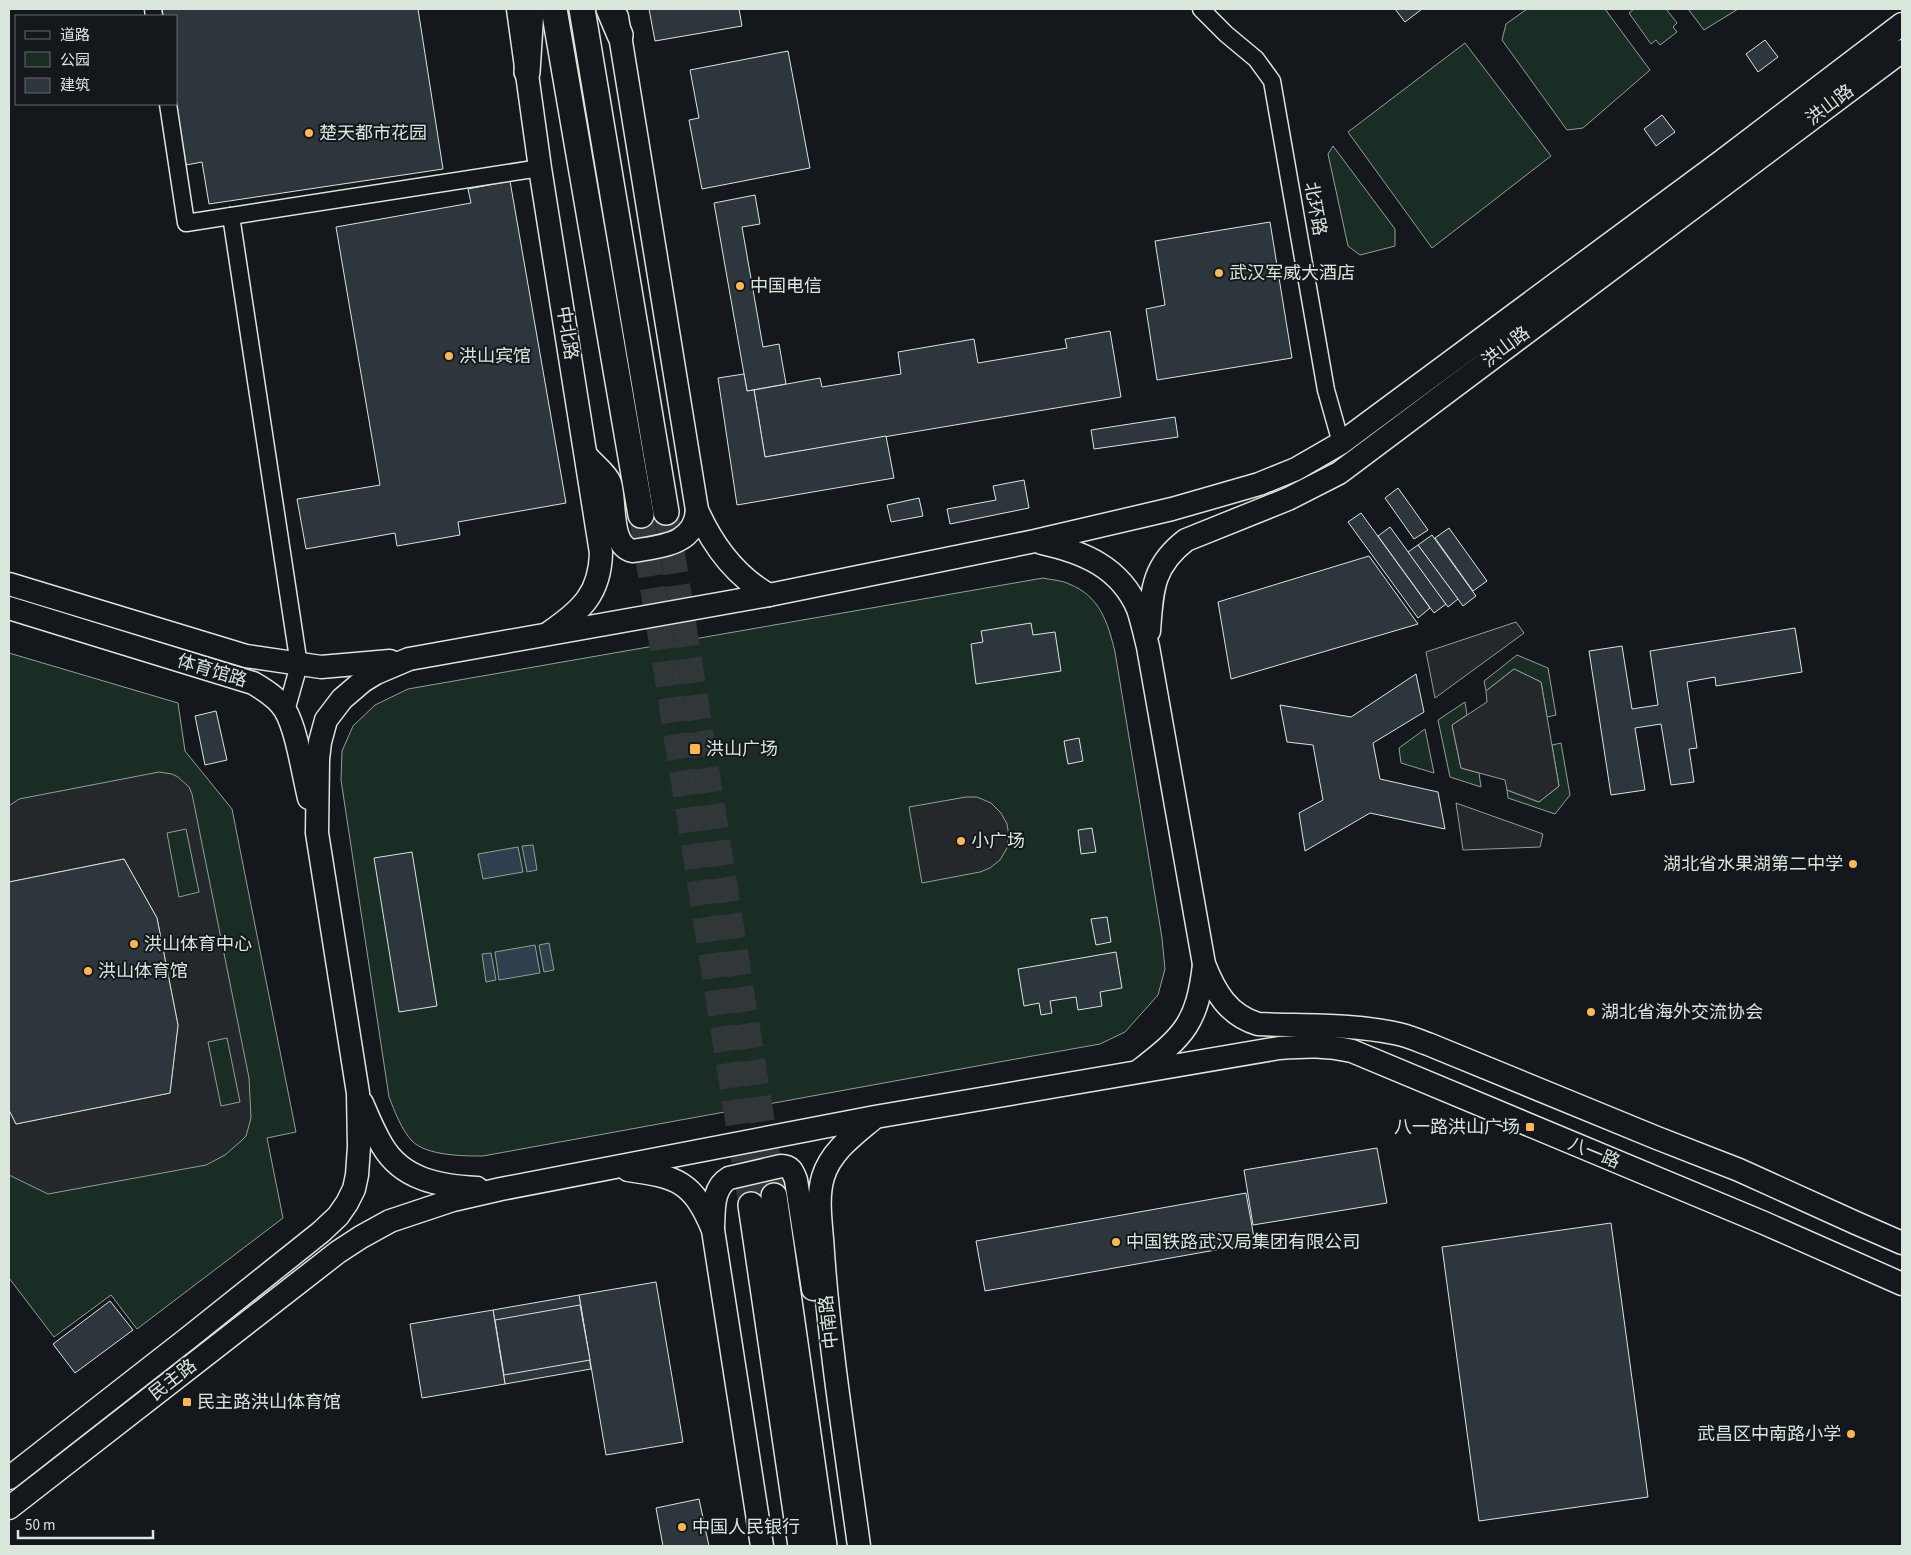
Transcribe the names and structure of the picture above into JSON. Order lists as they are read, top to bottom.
{
  "streets": {
    "main road": [
      "洪山路",
      "中北路",
      "体育馆路",
      "八一路",
      "中南路",
      "民主路"
    ],
    "street": ["北环路"]
  },
  "crossings": [
    ["洪山路", "北环路"],
    ["洪山路", "中北路"],
    ["洪山路", "体育馆路"],
    ["八一路", "中南路"],
    ["八一路", "民主路"]
  ],
  "places": {
    "other": [
      "楚天都市花园",
      "武汉军威大酒店",
      "中国电信",
      "洪山宾馆",
      "小广场",
      "湖北省水果湖第二中学",
      "洪山体育中心",
      "洪山体育馆",
      "湖北省海外交流协会",
      "中国铁路武汉局集团有限公司",
      "武昌区中南路小学",
      "中国人民银行"
    ],
    "transit": ["洪山广场", "八一路洪山广场", "民主路洪山体育馆"]
  },
  "legend": ["道路", "公园", "建筑"],
  "scale_bar": "50 m"
}
